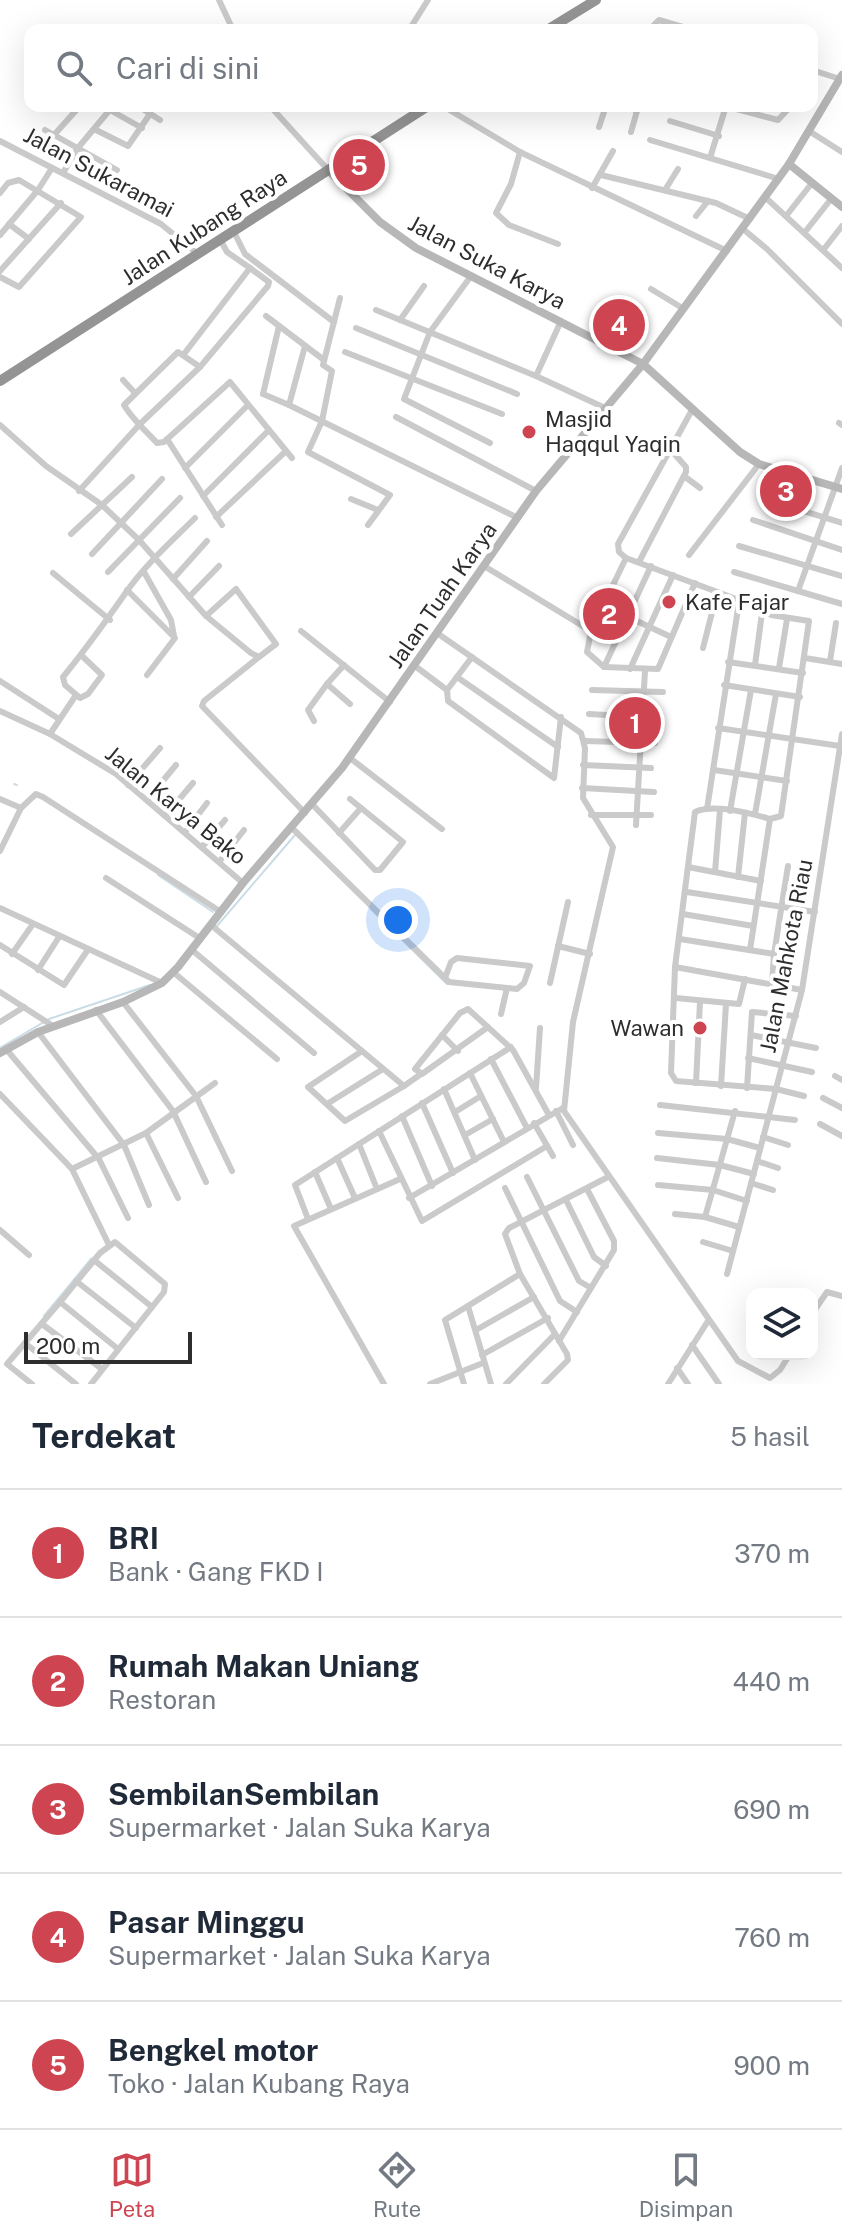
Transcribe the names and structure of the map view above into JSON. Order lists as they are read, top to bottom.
{
  "streets": {
    "highway": ["Jalan Kubang Raya"],
    "main road": ["Jalan Suka Karya", "Jalan Tuah Karya"],
    "street": ["Jalan Sukaramai", "Jalan Karya Bako", "Jalan Mahkota Riau"]
  },
  "crossings": [
    ["Jalan Sukaramai", "Jalan Kubang Raya"],
    ["Jalan Kubang Raya", "Jalan Suka Karya"],
    ["Jalan Suka Karya", "Jalan Tuah Karya"],
    ["Jalan Tuah Karya", "Jalan Karya Bako"]
  ],
  "places": ["Masjid Haqqul Yaqin", "Kafe Fajar", "Wawan"],
  "scale_bar": "200 m",
  "page": {
    "search": "Cari di sini",
    "pins": [
      "5",
      "4",
      "3",
      "2",
      "1"
    ],
    "scale": "200 m",
    "heading": ["Terdekat", "5 hasil"],
    "list": [
      {
        "mark": "1",
        "name": "BRI",
        "note": "Bank · Gang FKD I",
        "value": "370 m"
      },
      {
        "mark": "2",
        "name": "Rumah Makan Uniang",
        "note": "Restoran",
        "value": "440 m"
      },
      {
        "mark": "3",
        "name": "SembilanSembilan",
        "note": "Supermarket · Jalan Suka Karya",
        "value": "690 m"
      },
      {
        "mark": "4",
        "name": "Pasar Minggu",
        "note": "Supermarket · Jalan Suka Karya",
        "value": "760 m"
      },
      {
        "mark": "5",
        "name": "Bengkel motor",
        "note": "Toko · Jalan Kubang Raya",
        "value": "900 m"
      }
    ],
    "nav": ["Peta", "Rute", "Disimpan"]
  }
}
